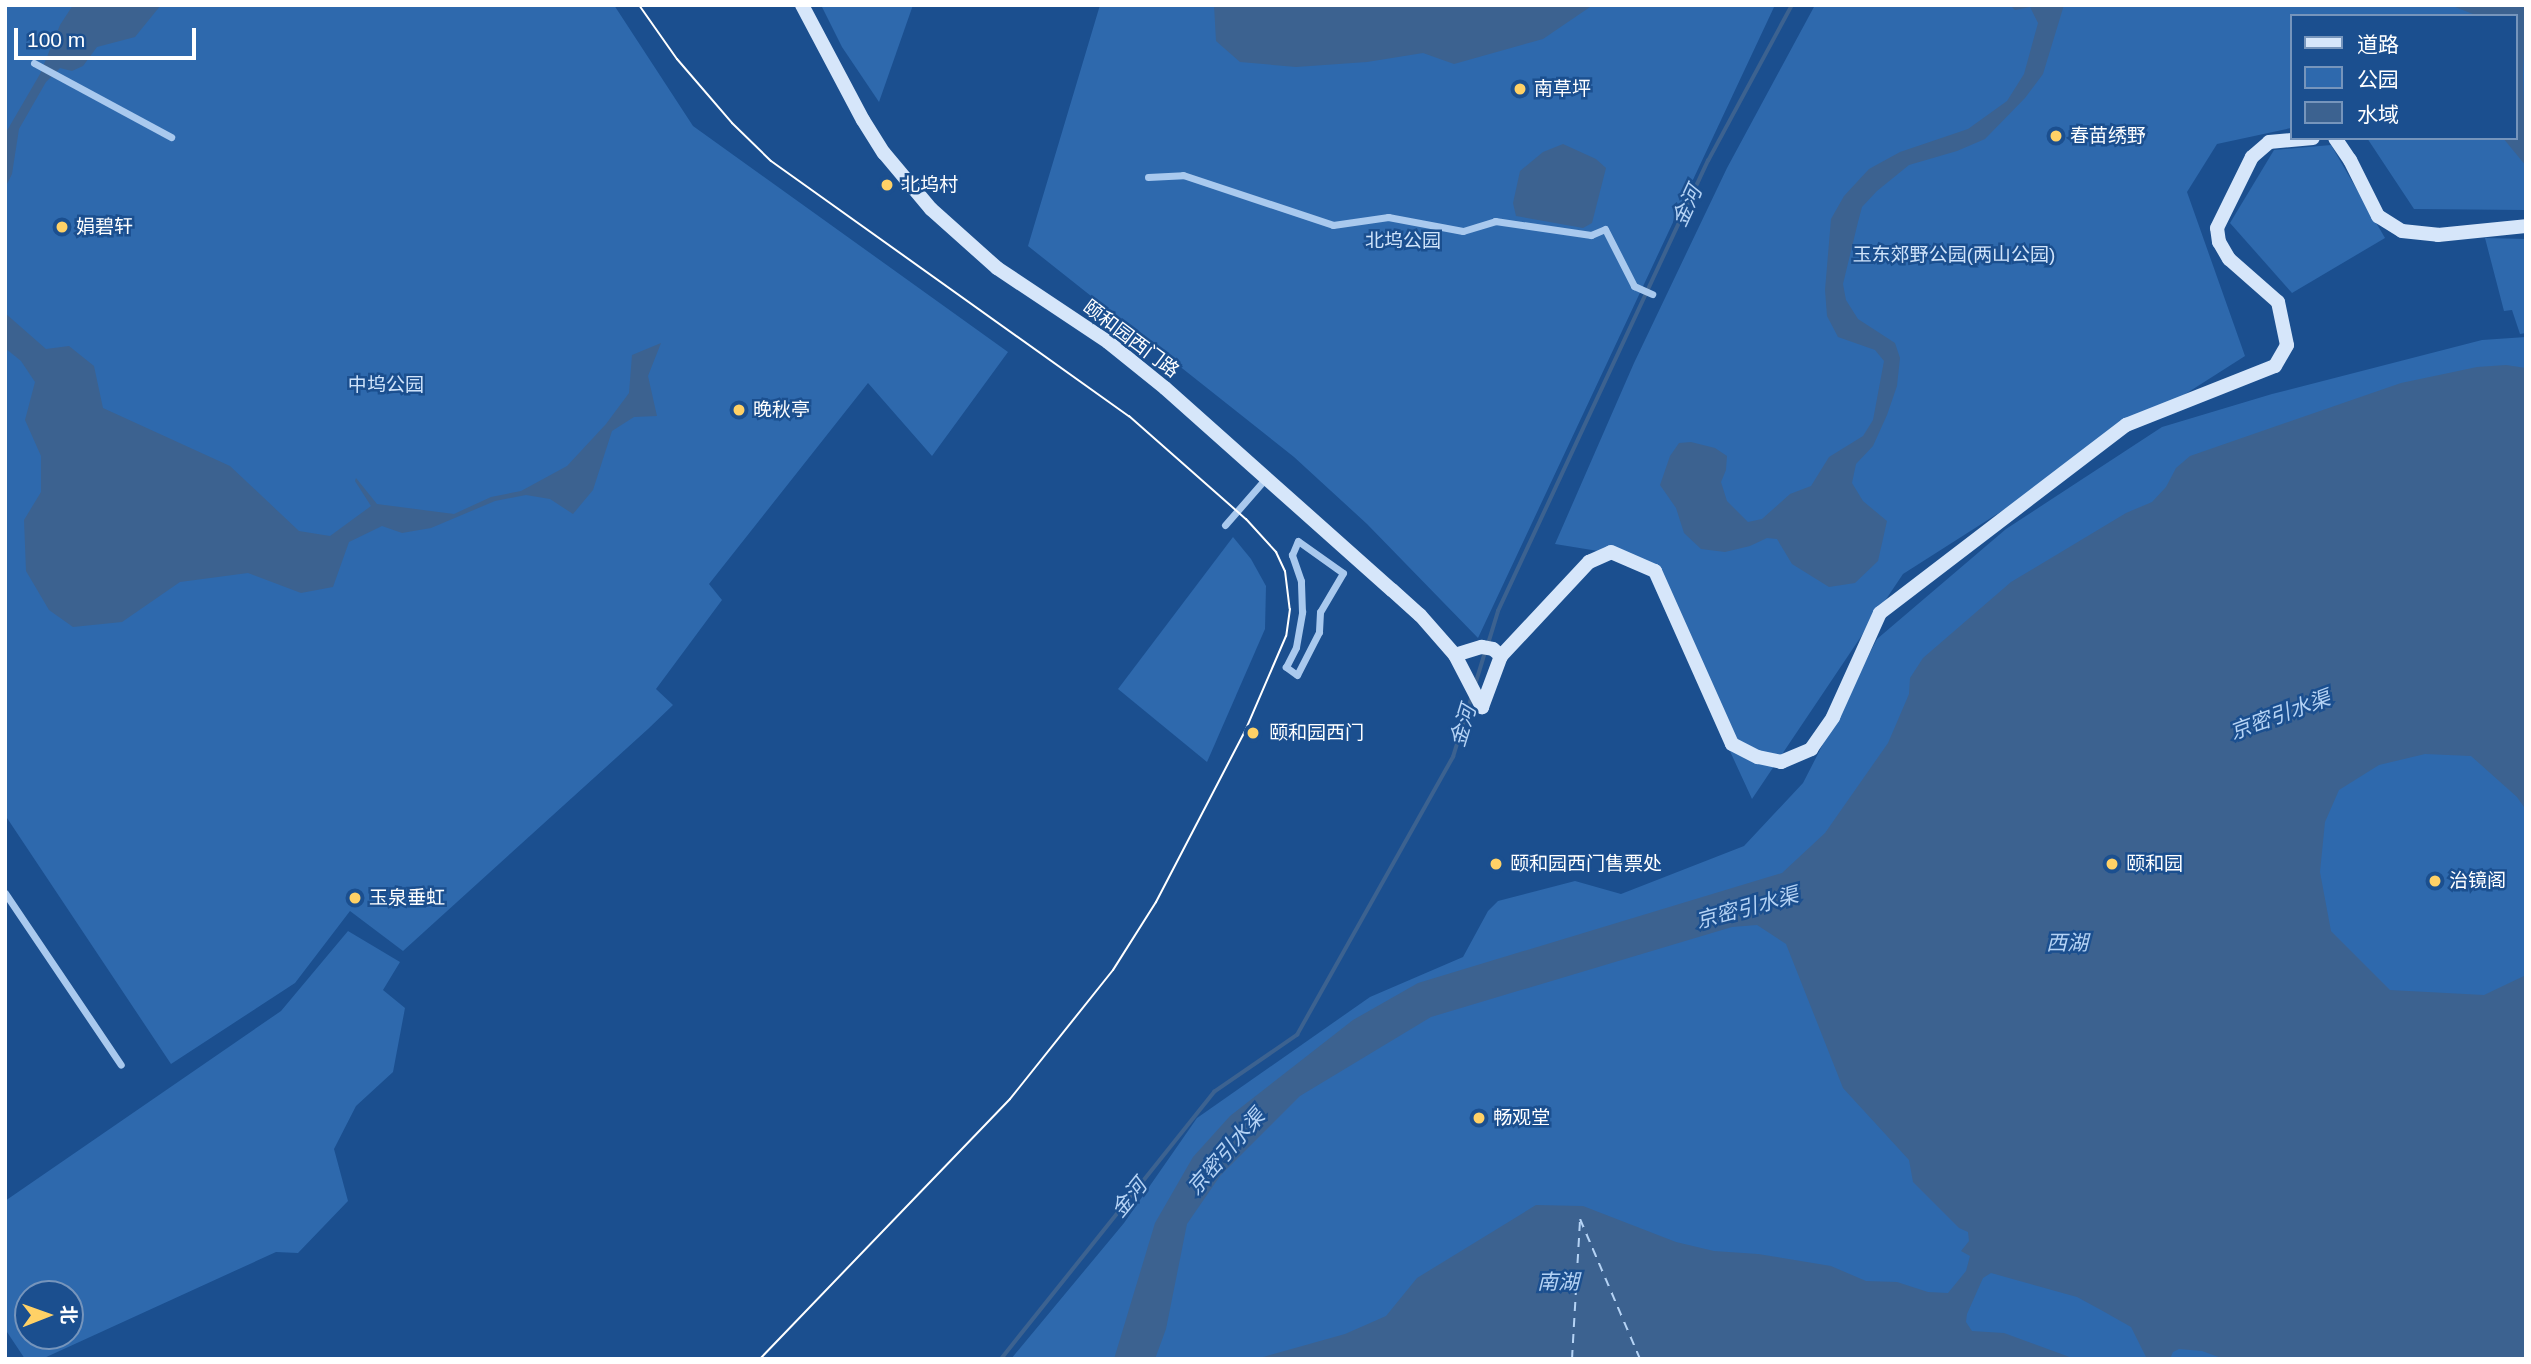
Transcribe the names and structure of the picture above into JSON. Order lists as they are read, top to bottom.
{
  "streets": {
    "street": ["颐和园西门路"]
  },
  "water": [
    "金河",
    "京密引水渠",
    "西湖",
    "南湖"
  ],
  "parks": ["北坞公园", "玉东郊野公园(两山公园)", "中坞公园"],
  "places": [
    "南草坪",
    "春苗绣野",
    "北坞村",
    "娟碧轩",
    "晚秋亭",
    "颐和园西门",
    "颐和园西门售票处",
    "颐和园",
    "治镜阁",
    "玉泉垂虹",
    "畅观堂"
  ],
  "legend": ["道路", "公园", "水域"],
  "scale_bar": "100 m",
  "north": "right"
}
